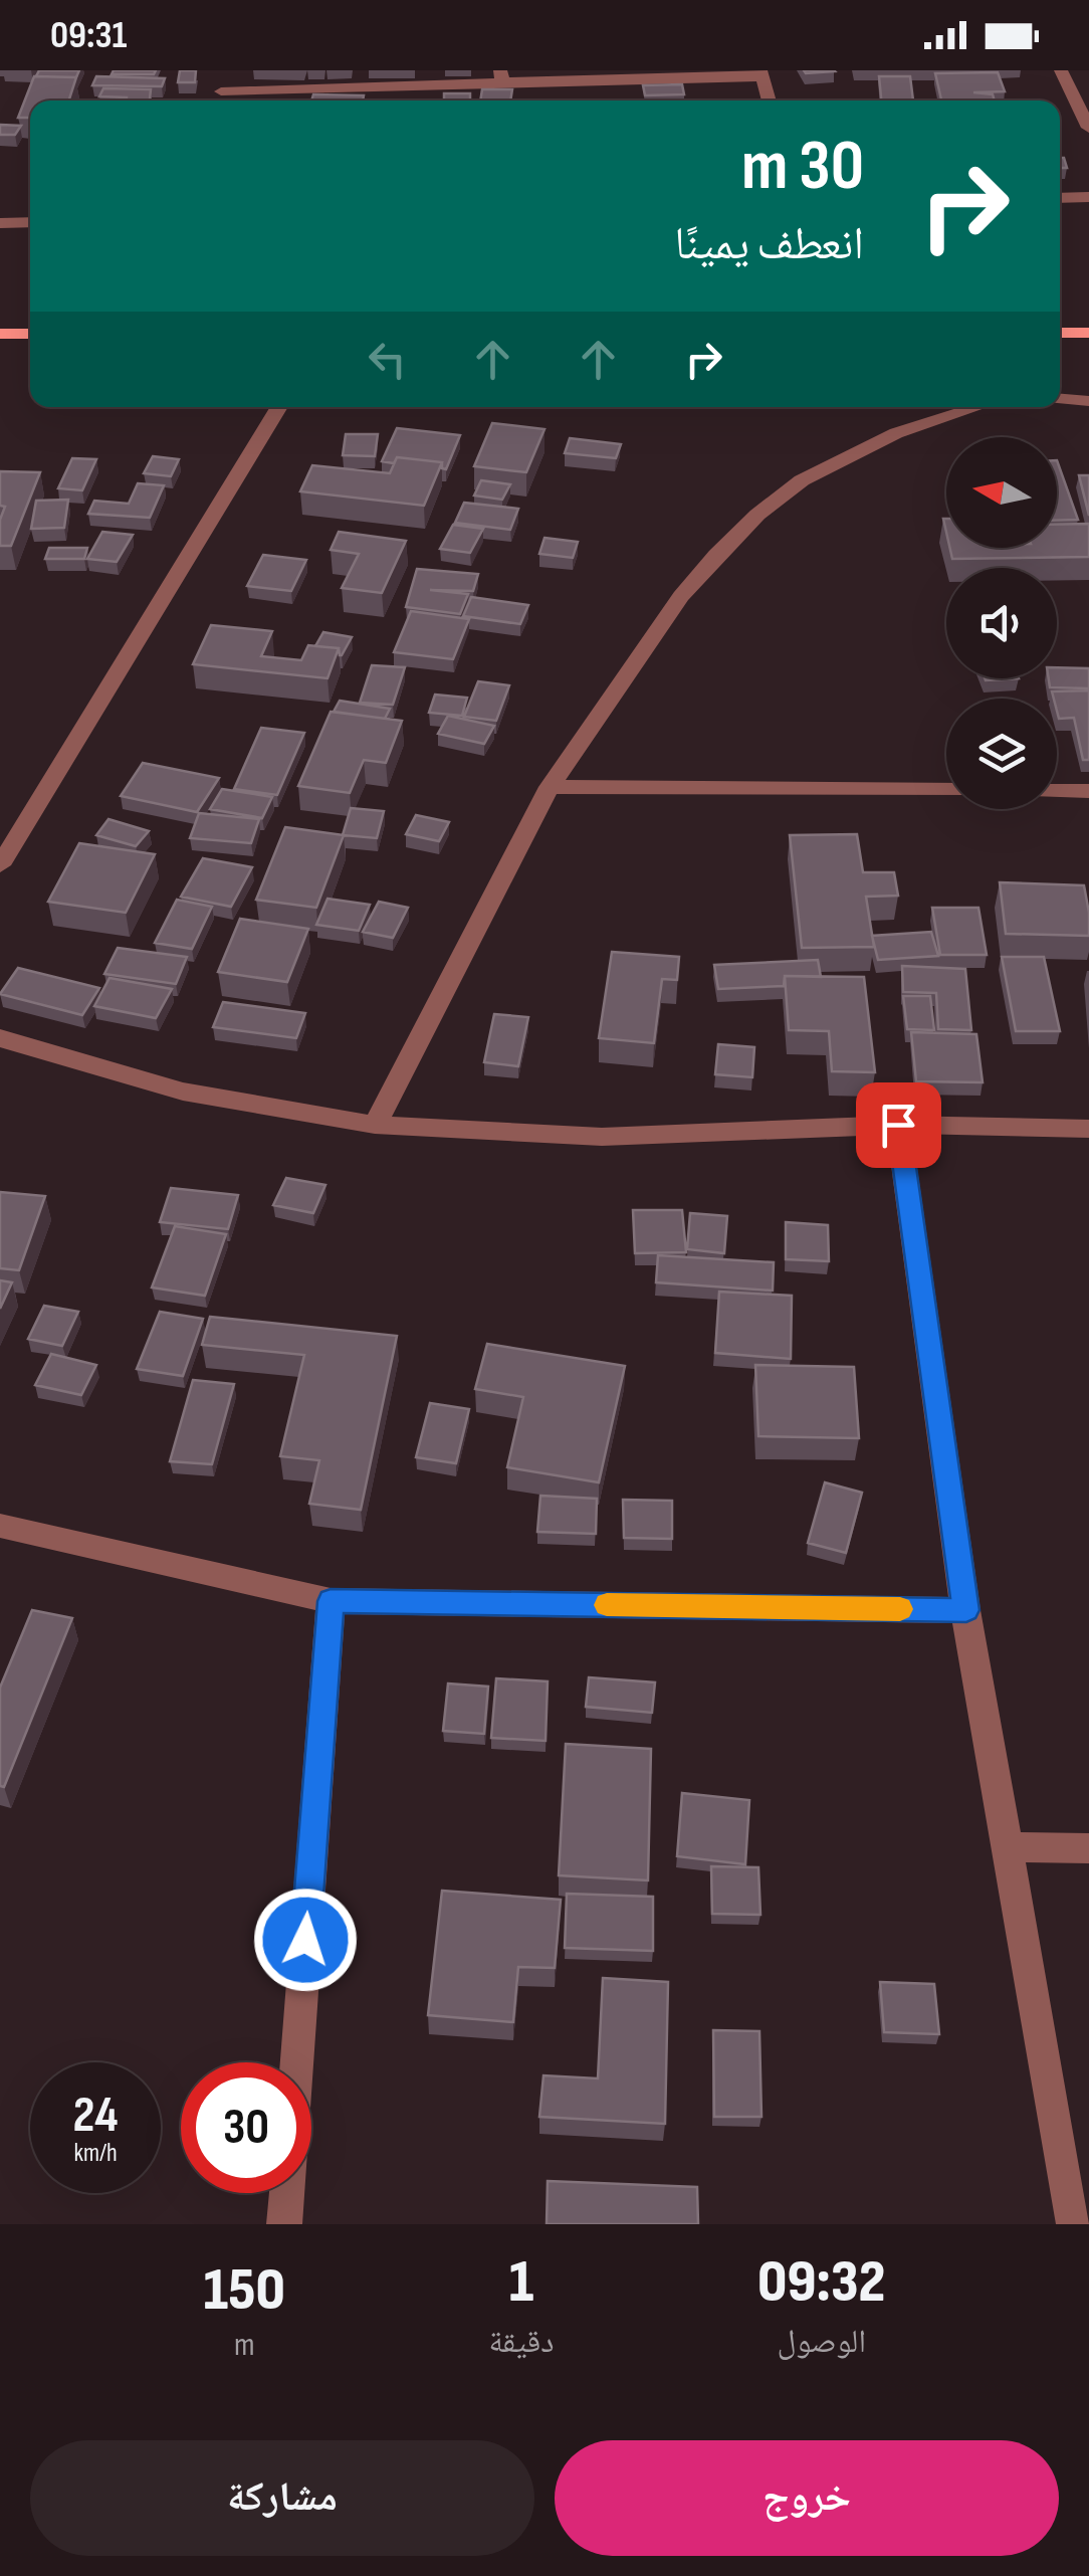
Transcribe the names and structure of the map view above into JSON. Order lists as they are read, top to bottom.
{
  "north": "left",
  "page": {
    "status": "09:31",
    "turn": ["30 m", "انعطف يمينًا"],
    "speed": "24 km/h",
    "limit": "30",
    "eta": [
      "09:32",
      "الوصول",
      "1",
      "دقيقة",
      "150",
      "m"
    ],
    "buttons": ["خروج", "مشاركة"]
  }
}
